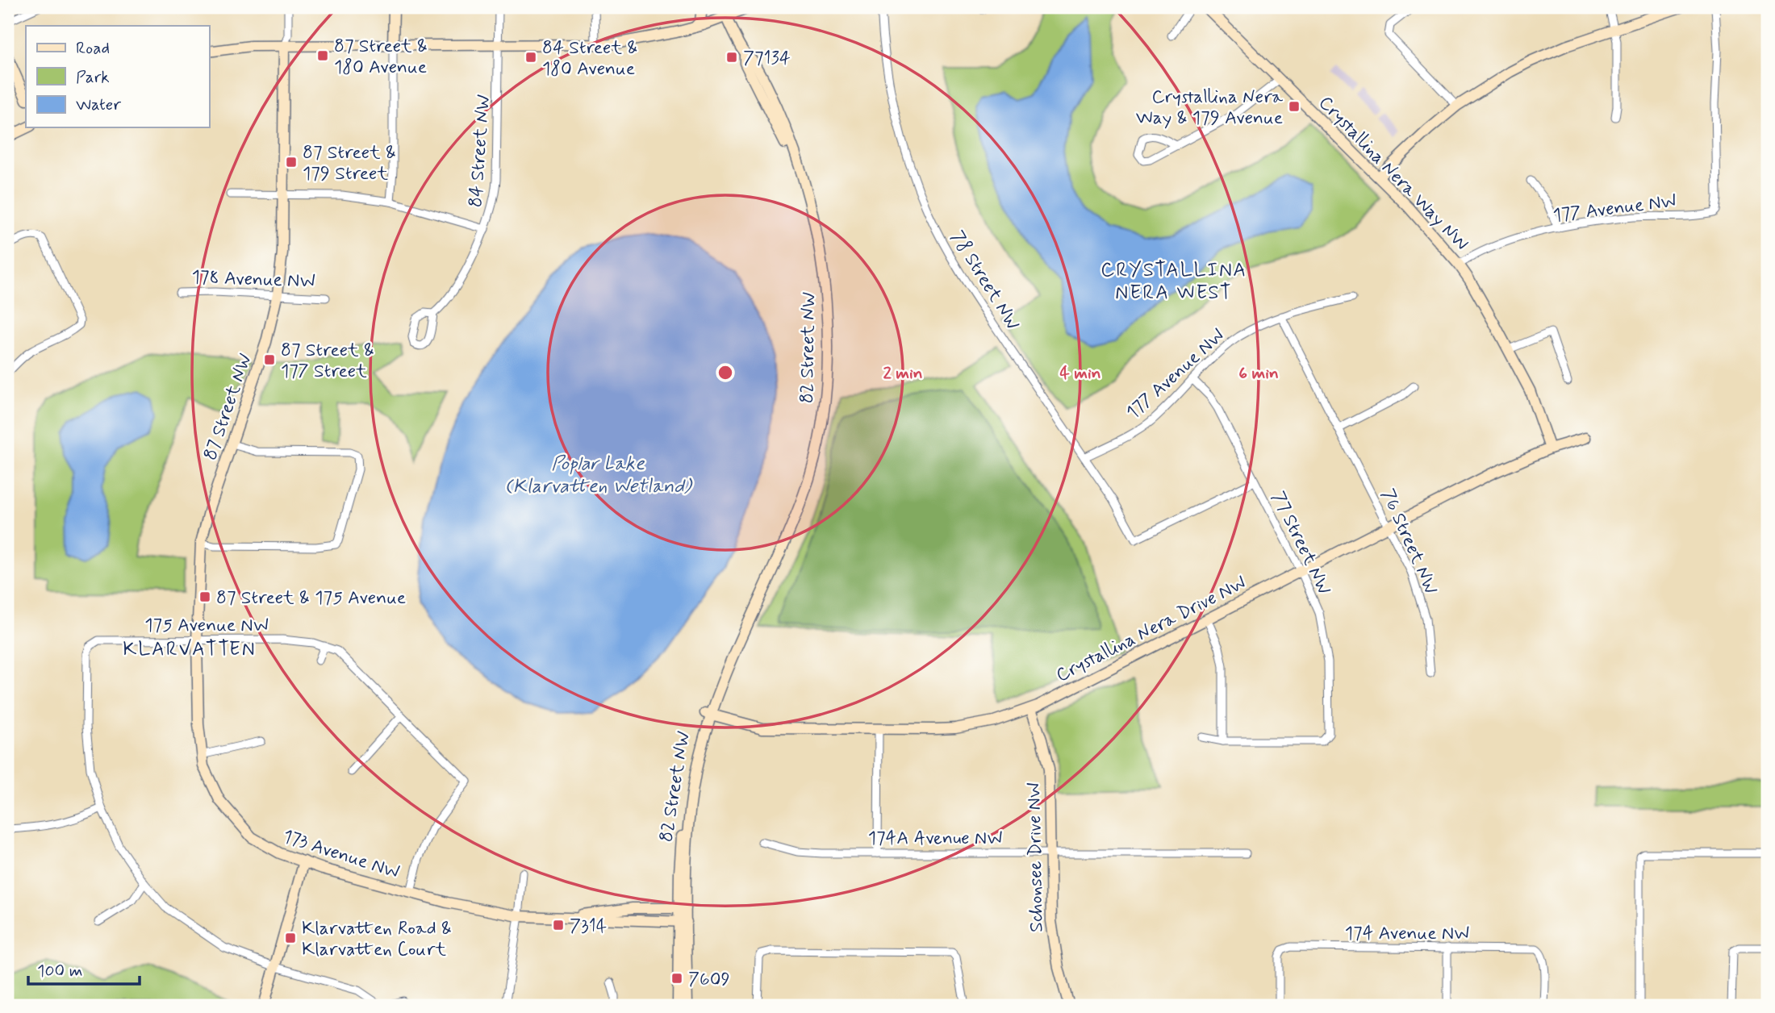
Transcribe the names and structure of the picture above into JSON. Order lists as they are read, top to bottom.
{
  "streets": {
    "street": [
      "84 Street NW",
      "Crystallina Nera Way NW",
      "177 Avenue NW",
      "178 Avenue NW",
      "78 Street NW",
      "82 Street NW",
      "87 Street NW",
      "76 Street NW",
      "77 Street NW",
      "175 Avenue NW",
      "Crystallina Nera Drive NW",
      "174A Avenue NW",
      "173 Avenue NW",
      "Schonsee Drive NW",
      "174 Avenue NW"
    ]
  },
  "crossings": [
    ["Crystallina Nera Way NW", "177 Avenue NW"],
    ["Crystallina Nera Way NW", "Crystallina Nera Drive NW"],
    ["177 Avenue NW", "78 Street NW"],
    ["177 Avenue NW", "76 Street NW"],
    ["177 Avenue NW", "77 Street NW"],
    ["178 Avenue NW", "87 Street NW"],
    ["78 Street NW", "77 Street NW"],
    ["82 Street NW", "Crystallina Nera Drive NW"],
    ["82 Street NW", "173 Avenue NW"],
    ["87 Street NW", "175 Avenue NW"],
    ["87 Street NW", "173 Avenue NW"],
    ["76 Street NW", "Crystallina Nera Drive NW"],
    ["77 Street NW", "Crystallina Nera Drive NW"],
    ["175 Avenue NW", "173 Avenue NW"],
    ["Crystallina Nera Drive NW", "Schonsee Drive NW"],
    ["174A Avenue NW", "Schonsee Drive NW"]
  ],
  "districts": ["CRYSTALLINA NERA WEST", "KLARVATTEN"],
  "water": ["Poplar Lake (Klarvatten Wetland)"],
  "places": {
    "transit": [
      "87 Street & 180 Avenue",
      "84 Street & 180 Avenue",
      "77134",
      "Crystallina Nera Way & 179 Avenue",
      "87 Street & 179 Street",
      "87 Street & 177 Street",
      "87 Street & 175 Avenue",
      "7314",
      "Klarvatten Road & Klarvatten Court",
      "7609"
    ]
  },
  "legend": ["Road", "Park", "Water"],
  "scale_bar": "100 m",
  "rings": ["2 min", "4 min", "6 min"]
}
